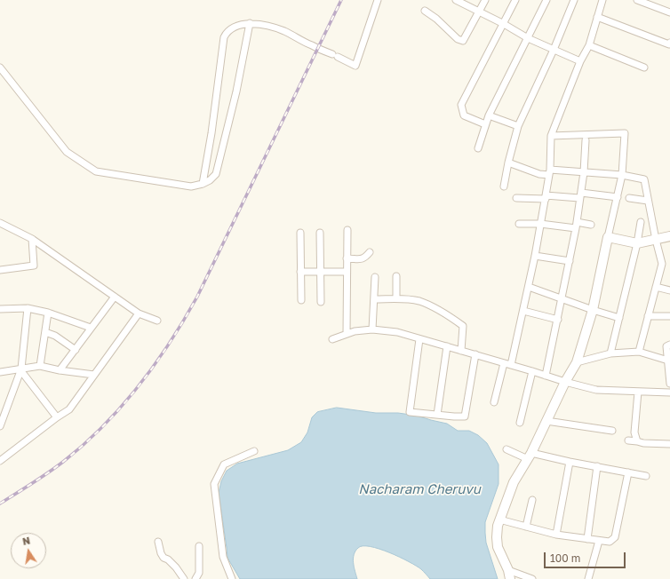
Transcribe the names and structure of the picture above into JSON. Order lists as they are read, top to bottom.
{
  "water": ["Nacharam Cheruvu"],
  "scale_bar": "100 m",
  "north": "top"
}
